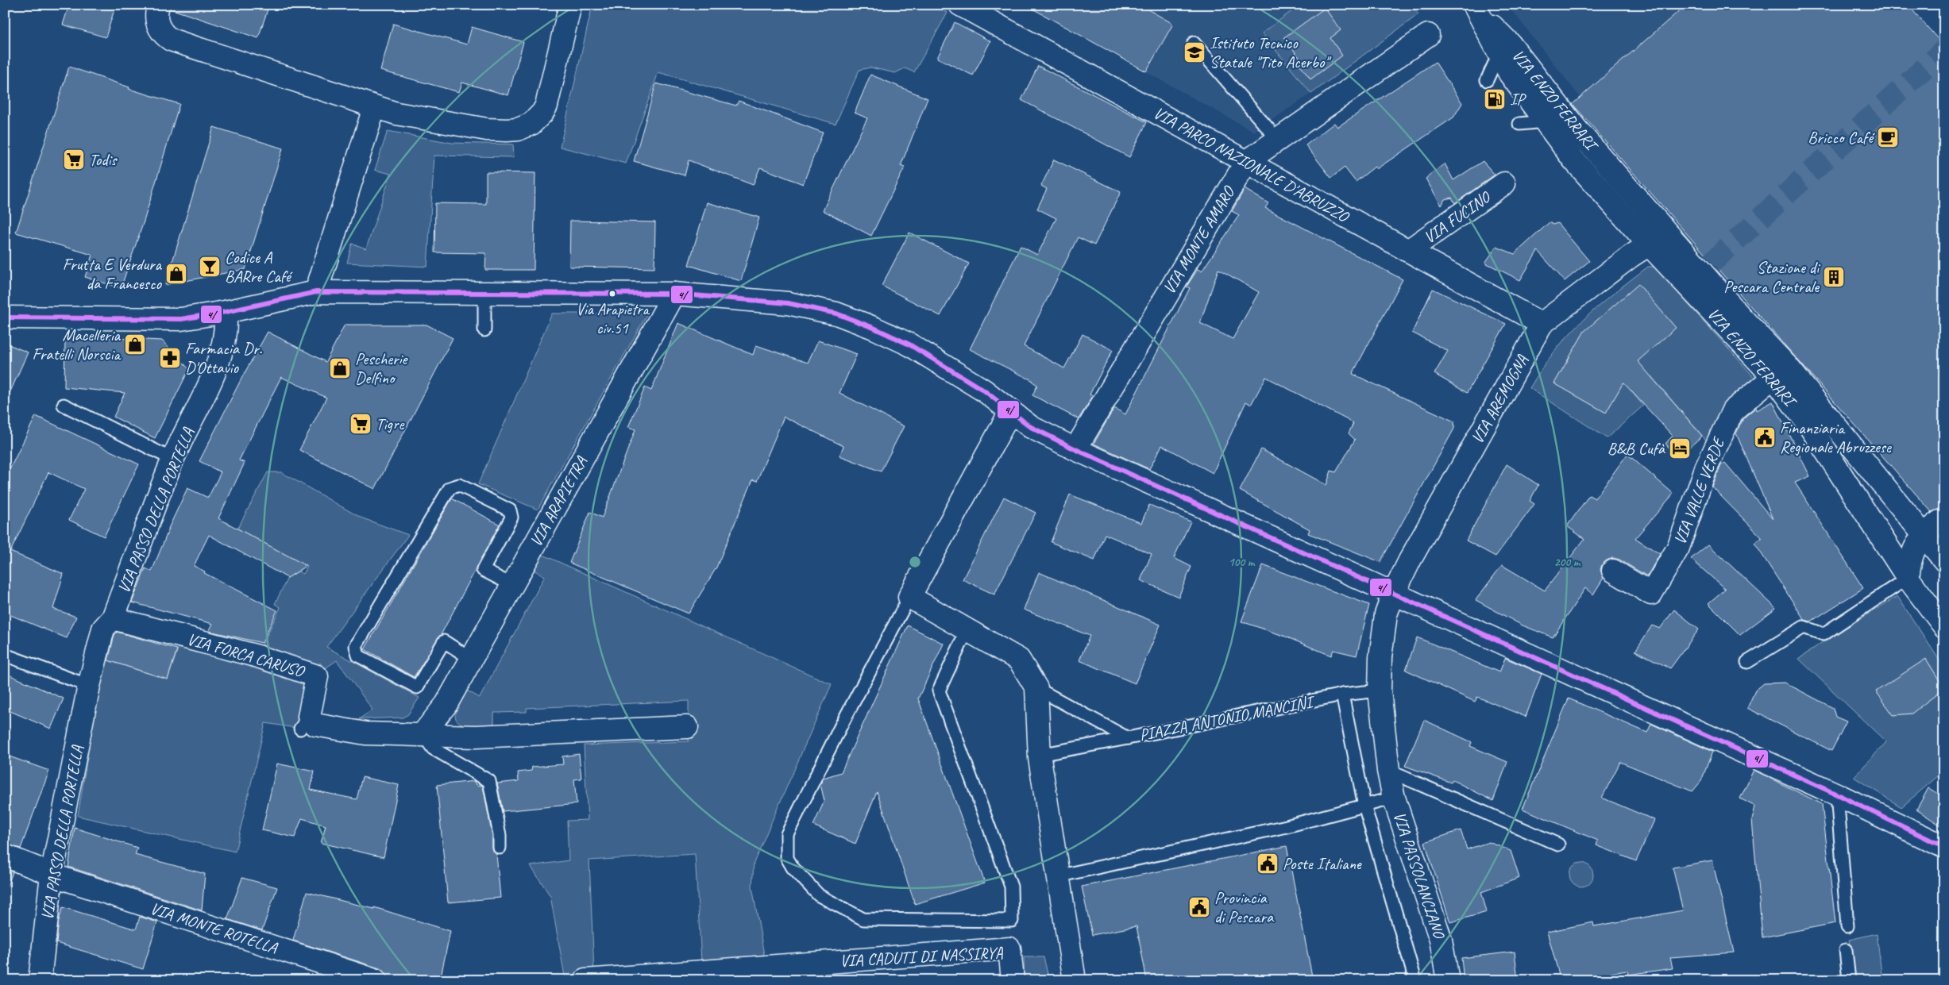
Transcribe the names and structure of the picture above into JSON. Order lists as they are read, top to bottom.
{
  "streets": {
    "street": [
      "VIA ENZO FERRARI",
      "VIA PARCO NAZIONALE D'ABRUZZO",
      "VIA FUCINO",
      "VIA MONTE AMARO",
      "VIA AREMOGNA",
      "VIA VALLE VERDE",
      "VIA ARAPIETRA",
      "VIA PASSO DELLA PORTELLA",
      "VIA FORCA CARUSO",
      "PIAZZA ANTONIO MANCINI",
      "VIA PASSOLANCIANO",
      "VIA MONTE ROTELLA",
      "VIA CADUTI DI NASSIRYA"
    ]
  },
  "crossings": [
    ["VIA ENZO FERRARI", "VIA AREMOGNA"],
    ["VIA ENZO FERRARI", "VIA VALLE VERDE"],
    ["VIA PARCO NAZIONALE D'ABRUZZO", "VIA FUCINO"],
    ["VIA PARCO NAZIONALE D'ABRUZZO", "VIA MONTE AMARO"],
    ["VIA PARCO NAZIONALE D'ABRUZZO", "VIA AREMOGNA"],
    ["VIA AREMOGNA", "VIA PASSOLANCIANO"],
    ["VIA ARAPIETRA", "VIA FORCA CARUSO"],
    ["VIA PASSO DELLA PORTELLA", "VIA FORCA CARUSO"],
    ["VIA PASSO DELLA PORTELLA", "VIA MONTE ROTELLA"],
    ["PIAZZA ANTONIO MANCINI", "VIA PASSOLANCIANO"]
  ],
  "places": {
    "school or university": ["Istituto Tecnico Statale \"Tito Acerbo\""],
    "fuel station": ["IP"],
    "cafe": ["Bricco Café"],
    "supermarket": ["Todis", "Tigre"],
    "bar": ["Codice A BARre Café"],
    "shop": ["Frutta E Verdura da Francesco", "Macelleria Fratelli Norscia", "Pescherie Delfino"],
    "building": ["Stazione di Pescara Centrale"],
    "other": ["Via Arapietra civ.51"],
    "pharmacy": ["Farmacia Dr. D'Ottavio"],
    "public building": ["Finanziaria Regionale Abruzzese", "Poste Italiane", "Provincia di Pescara"],
    "hotel": ["B&B Cufà"]
  },
  "lines": ["transit line 4/"],
  "rings": ["100 m", "200 m"]
}
